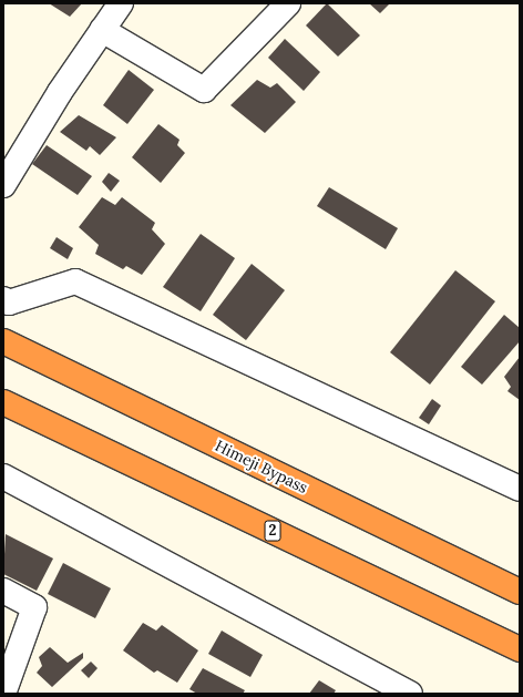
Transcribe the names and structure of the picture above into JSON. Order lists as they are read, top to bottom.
{
  "streets": {
    "highway": ["Himeji Bypass", "2"]
  }
}
